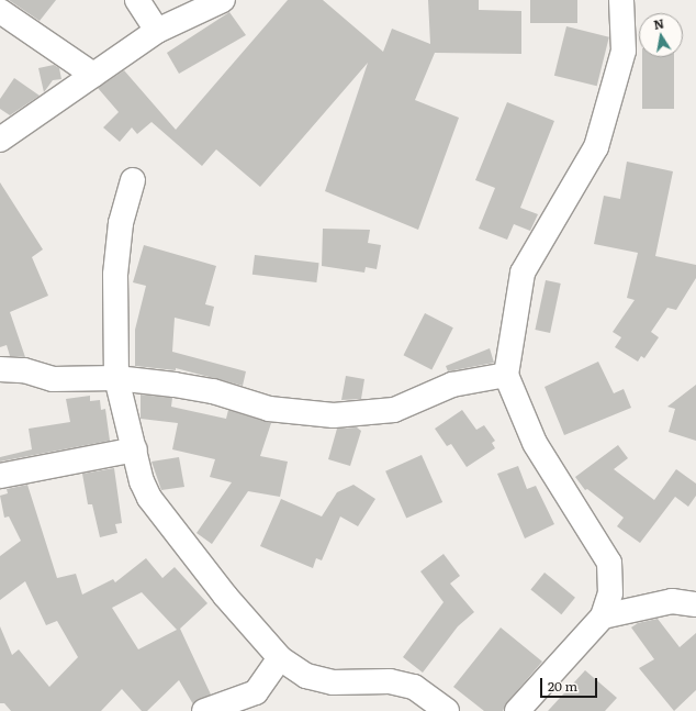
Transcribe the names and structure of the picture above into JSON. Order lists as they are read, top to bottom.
{
  "scale_bar": "20 m",
  "north": "top"
}
